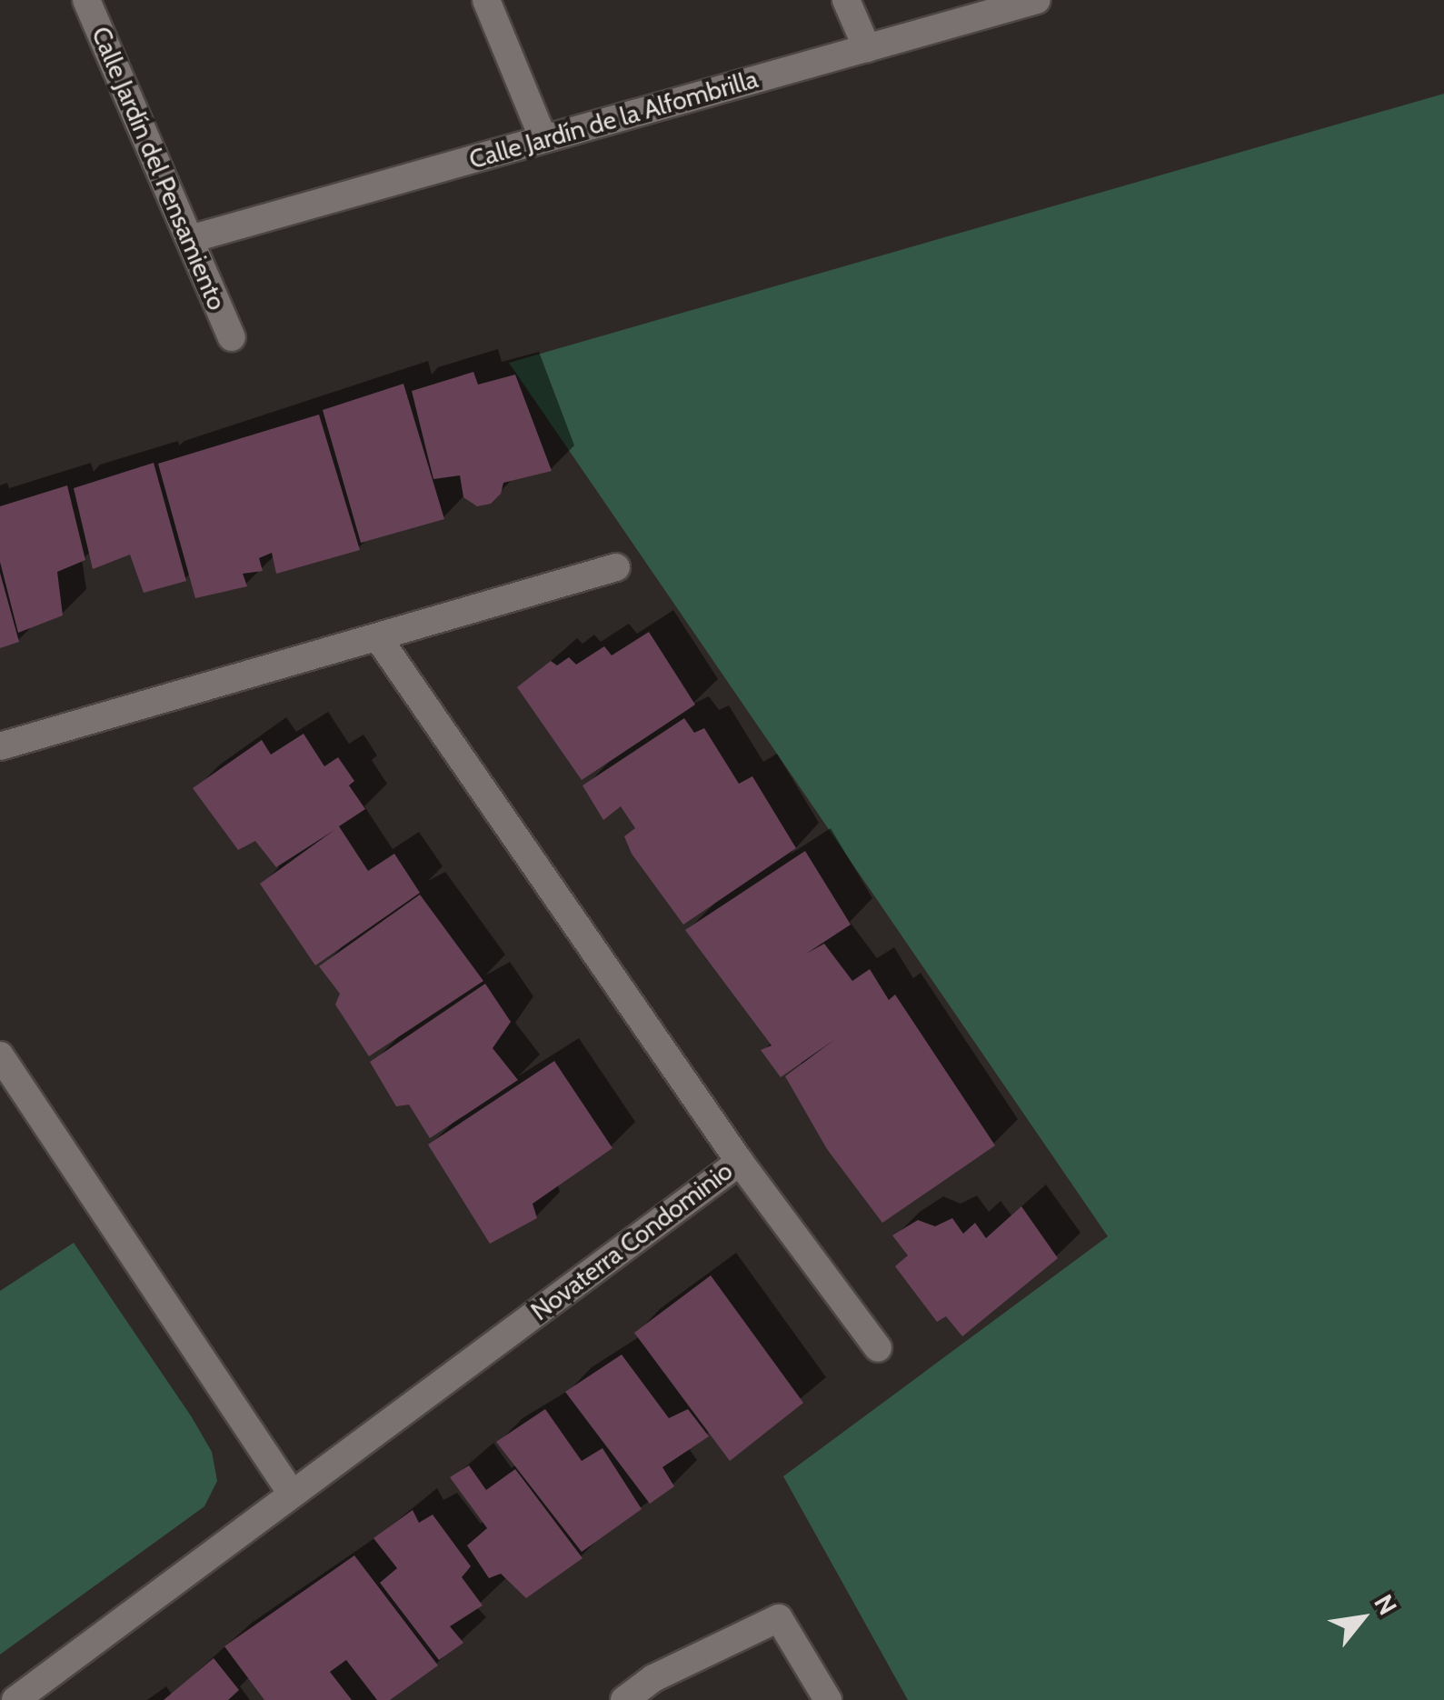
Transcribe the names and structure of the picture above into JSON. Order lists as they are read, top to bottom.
{
  "streets": {
    "street": ["Calle Jardín de la Alfombrilla", "Calle Jardín del Pensamiento", "Novaterra Condominio"]
  },
  "crossings": [
    ["Calle Jardín de la Alfombrilla", "Calle Jardín del Pensamiento"]
  ],
  "north": "top right"
}
